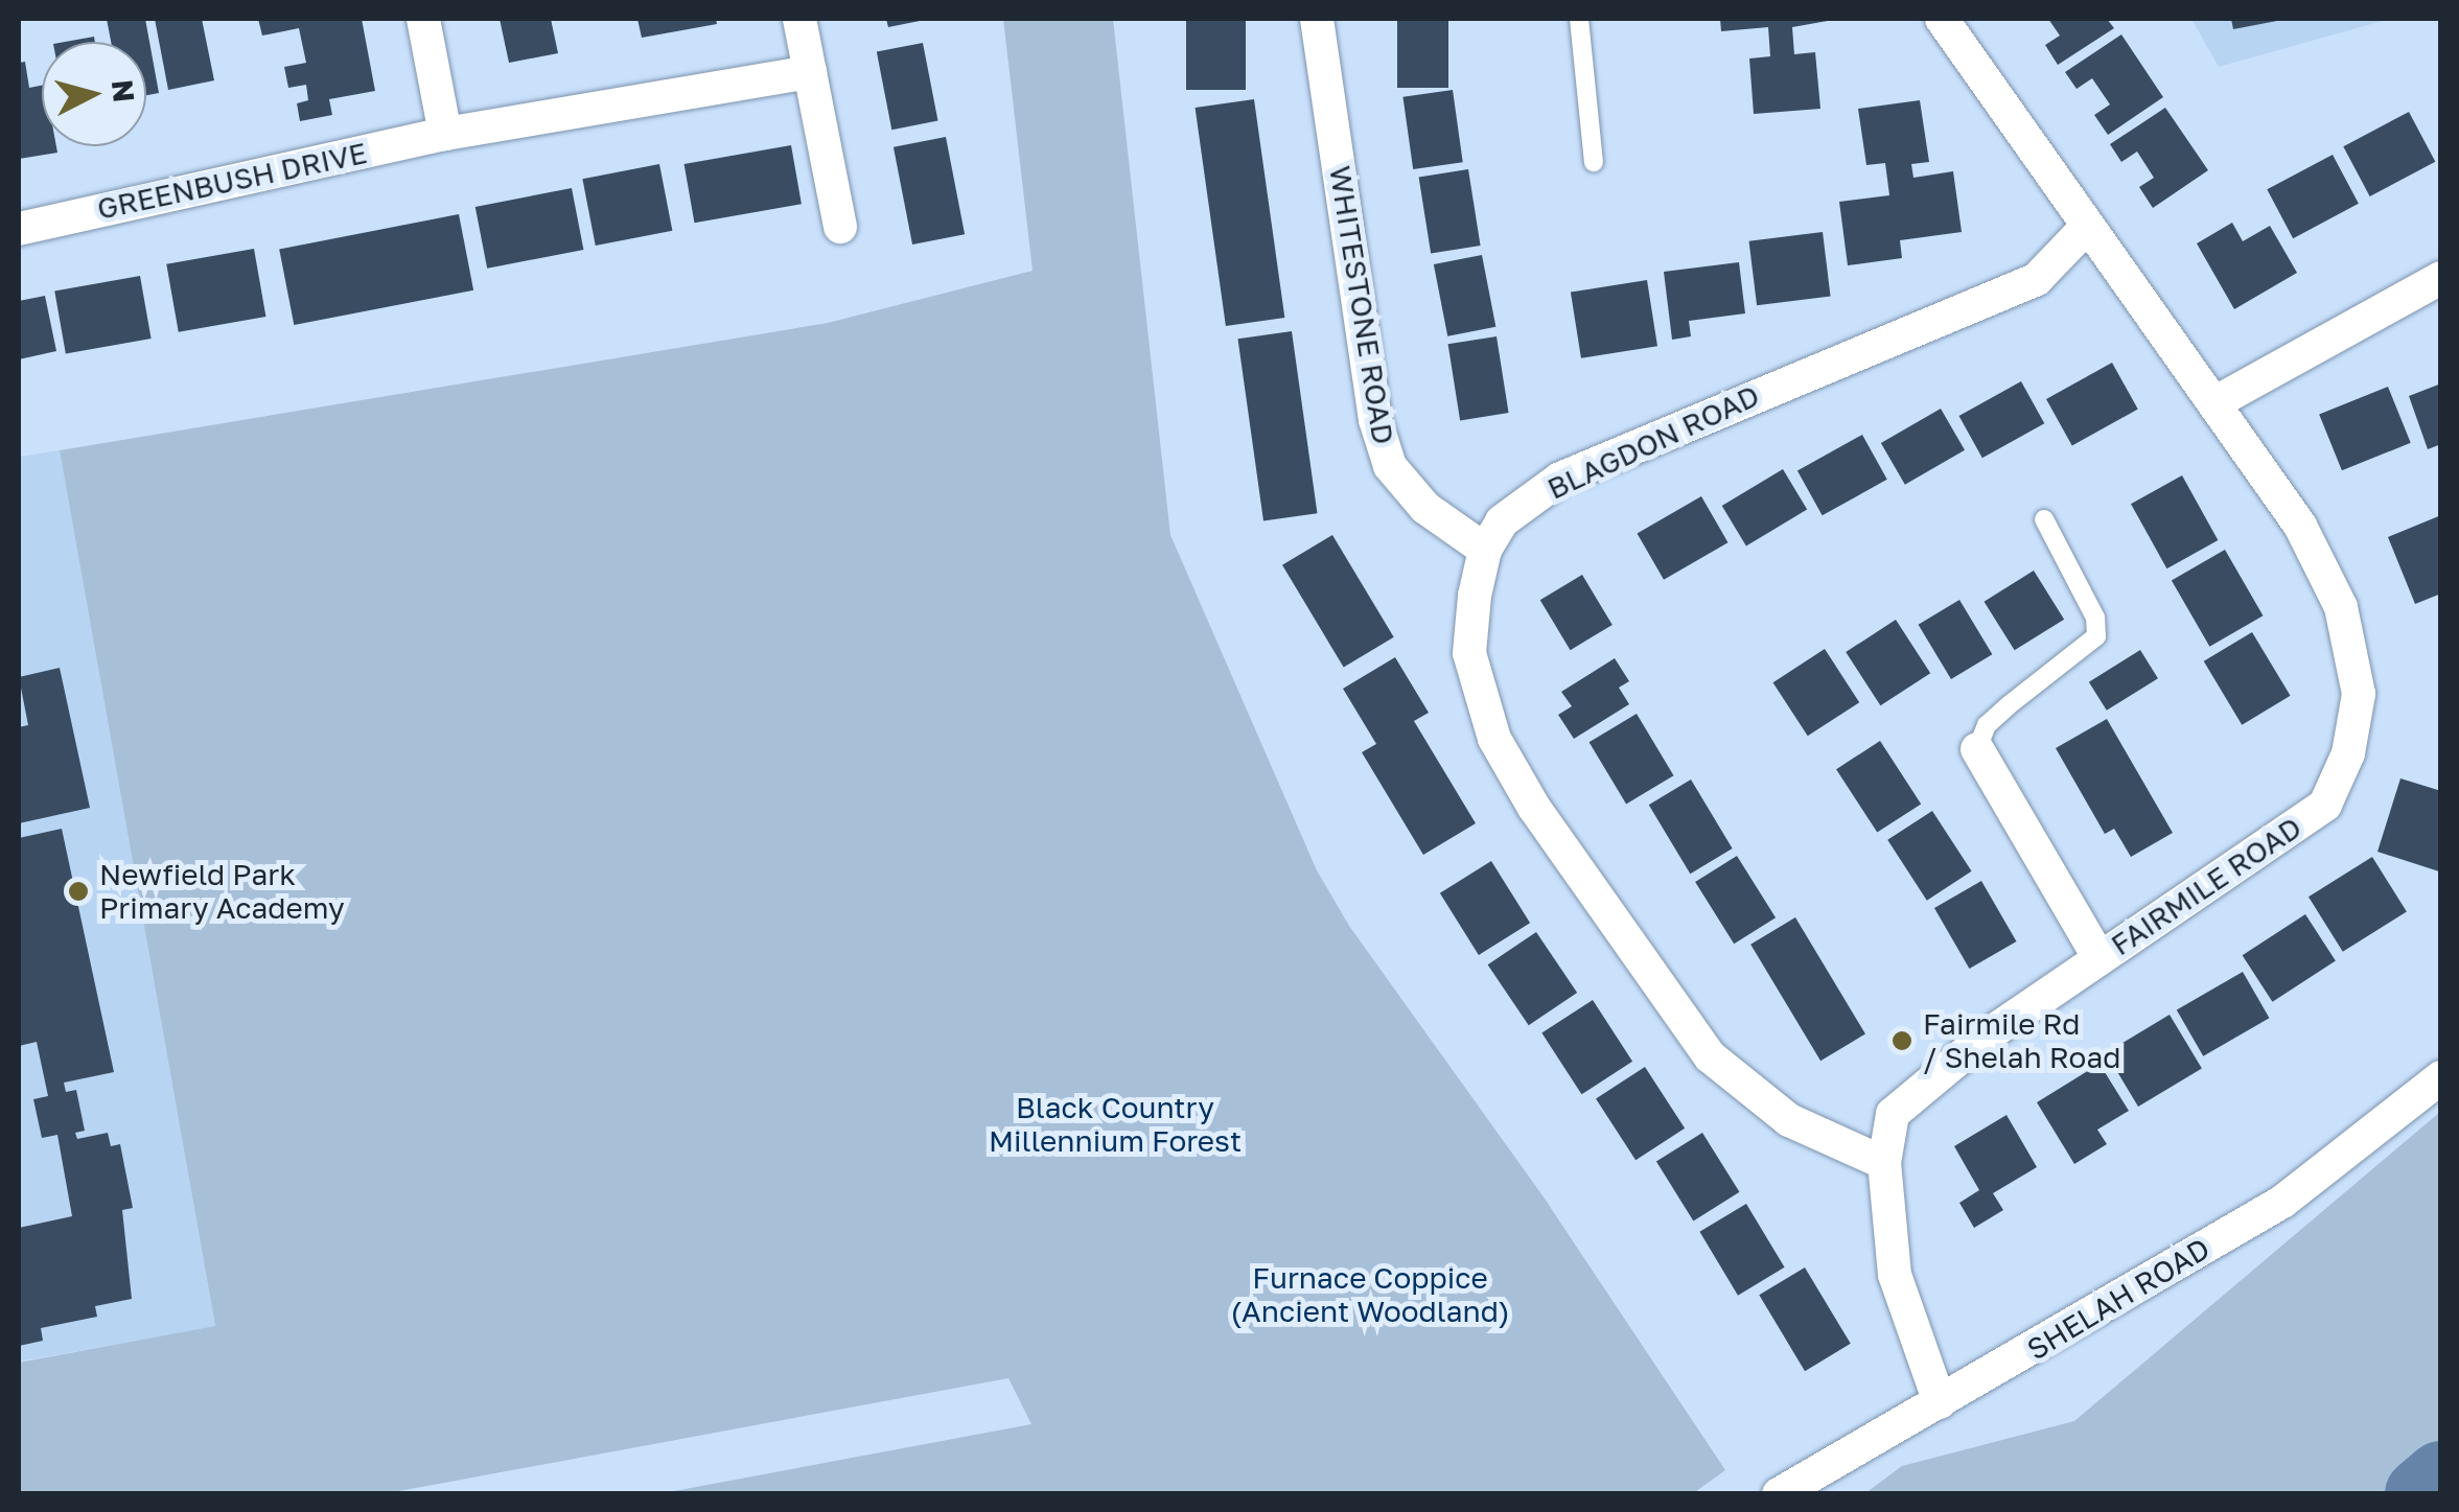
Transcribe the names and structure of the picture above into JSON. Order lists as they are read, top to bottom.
{
  "streets": {
    "street": [
      "GREENBUSH DRIVE",
      "WHITESTONE ROAD",
      "BLAGDON ROAD",
      "FAIRMILE ROAD",
      "SHELAH ROAD"
    ]
  },
  "crossings": [
    ["WHITESTONE ROAD", "BLAGDON ROAD"],
    ["BLAGDON ROAD", "FAIRMILE ROAD"],
    ["FAIRMILE ROAD", "SHELAH ROAD"]
  ],
  "parks": ["Black Country Millennium Forest", "Furnace Coppice (Ancient Woodland)"],
  "places": ["Newfield Park Primary Academy", "Fairmile Rd / Shelah Road"],
  "north": "right"
}
